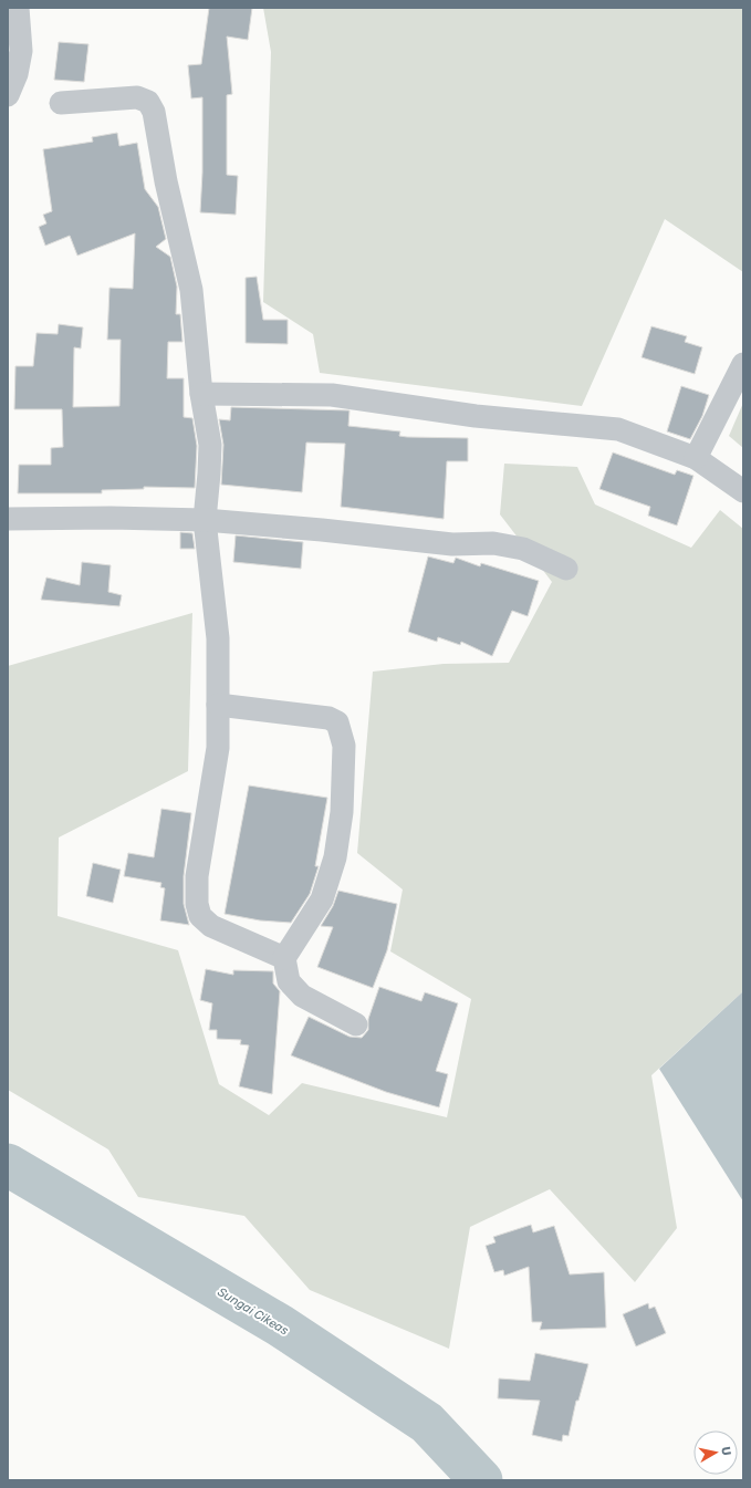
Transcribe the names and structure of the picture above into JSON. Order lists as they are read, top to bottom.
{
  "water": ["Sungai Cikeas"],
  "north": "right"
}
